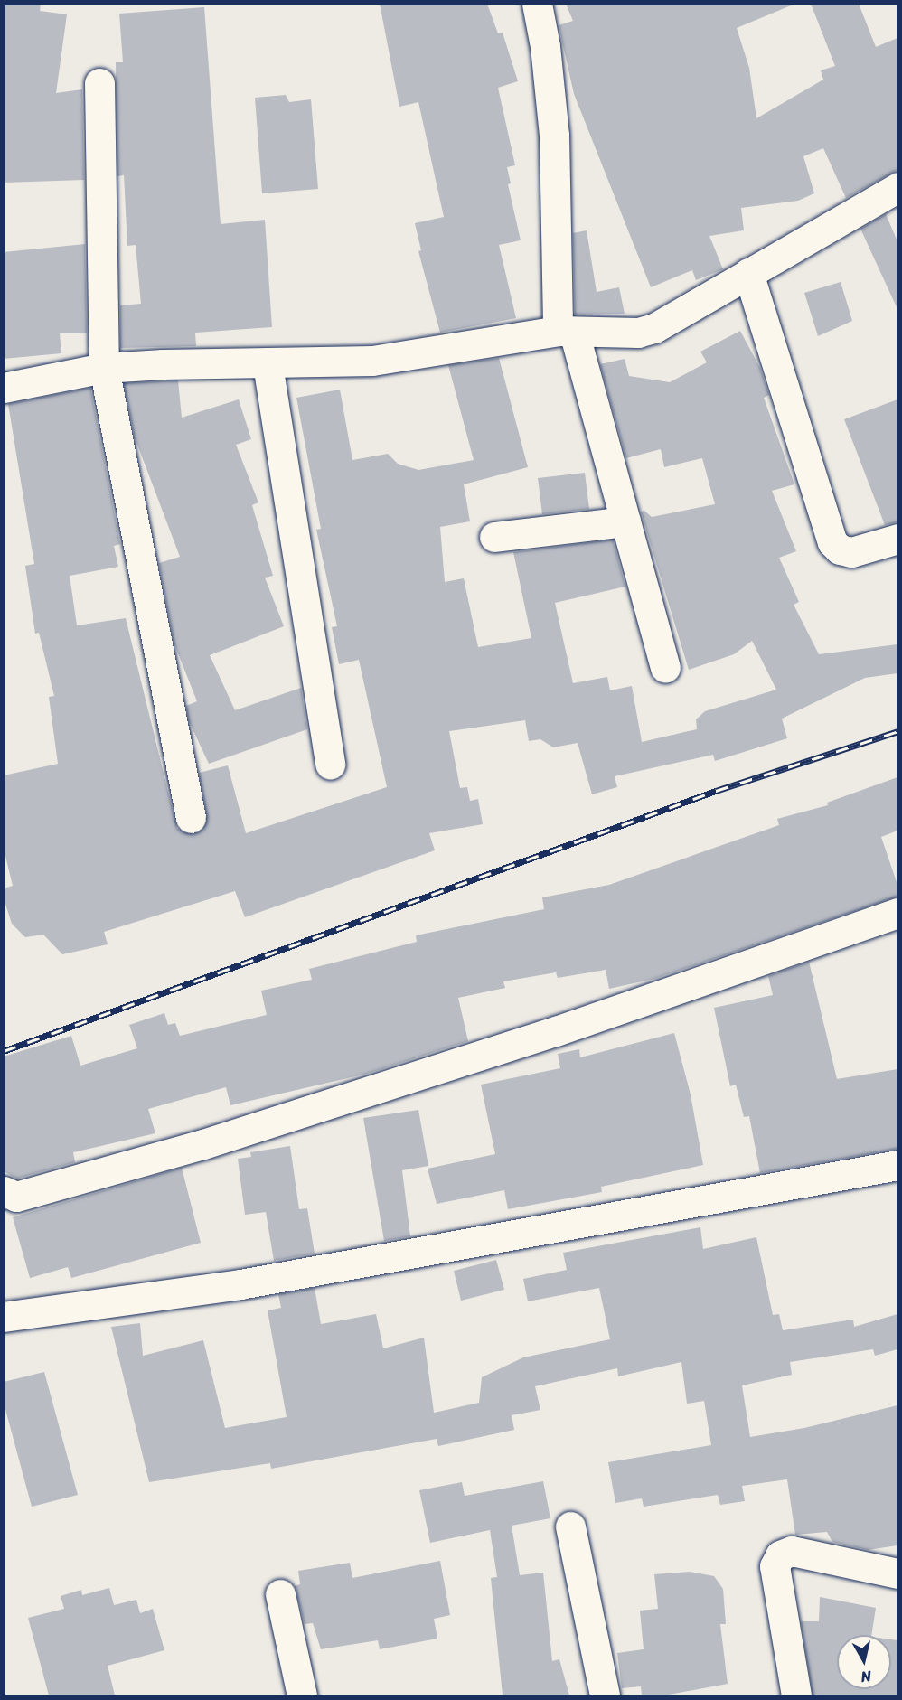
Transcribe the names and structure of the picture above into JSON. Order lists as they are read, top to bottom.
{
  "north": "bottom"
}
